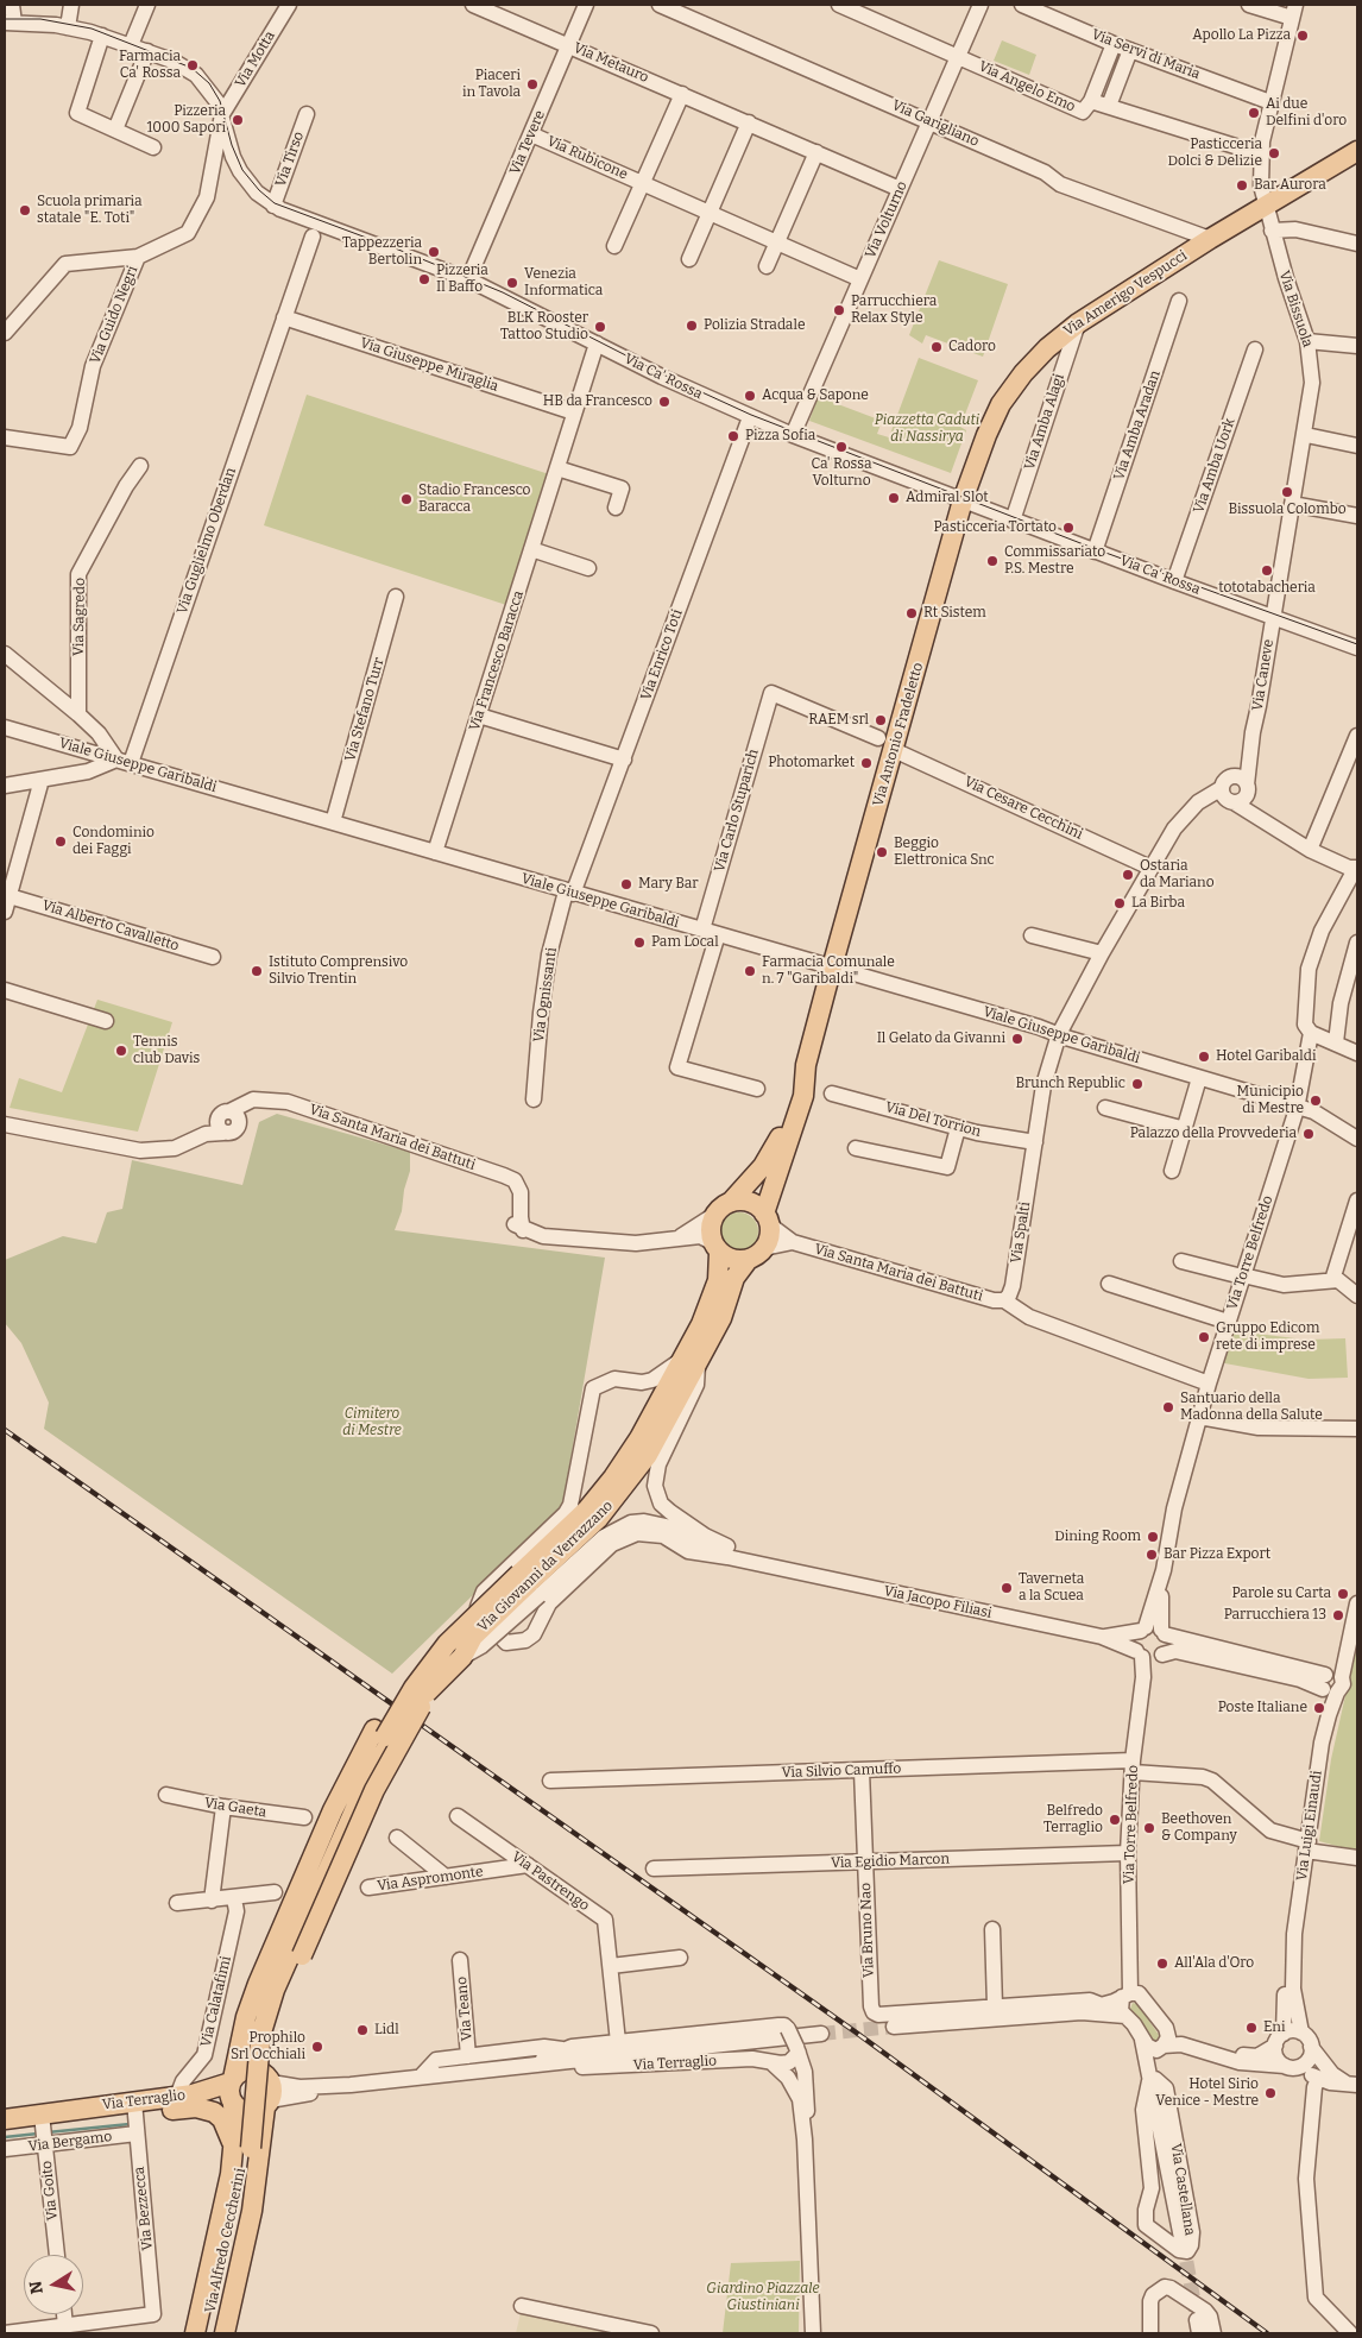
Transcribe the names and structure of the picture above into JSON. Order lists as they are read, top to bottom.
{
  "streets": {
    "main road": [
      "Via Amerigo Vespucci",
      "Via Antonio Fradeletto",
      "Via Giovanni da Verrazzano",
      "Via Terraglio",
      "Via Alfredo Ceccherini"
    ],
    "street": [
      "Via Servi di Maria",
      "Via Motta",
      "Via Metauro",
      "Via Angelo Emo",
      "Via Garigliano",
      "Via Tevere",
      "Via Rubicone",
      "Via Tirso",
      "Via Volturno",
      "Via Bissuola",
      "Via Guido Negri",
      "Via Giuseppe Miraglia",
      "Via Ca' Rossa",
      "Via Amba Alagi",
      "Via Amba Aradan",
      "Via Amba Uork",
      "Via Guglielmo Oberdan",
      "Via Sagredo",
      "Via Enrico Toti",
      "Via Francesco Baracca",
      "Via Caneve",
      "Via Stefano Turr",
      "Viale Giuseppe Garibaldi",
      "Via Cesare Cecchini",
      "Via Carlo Stuparich",
      "Via Alberto Cavalletto",
      "Via Ognissanti",
      "Via Del Torrion",
      "Via Santa Maria dei Battuti",
      "Via Spalti",
      "Via Torre Belfredo",
      "Via Jacopo Filiasi",
      "Via Silvio Camuffo",
      "Via Gaeta",
      "Via Luigi Einaudi",
      "Via Egidio Marcon",
      "Via Aspromonte",
      "Via Pastrengo",
      "Via Bruno Nao",
      "Via Calatafimi",
      "Via Teano",
      "Via Bergamo",
      "Via Castellana",
      "Via Goito",
      "Via Bezzecca"
    ]
  },
  "crossings": [
    ["Via Servi di Maria", "Via Bissuola"],
    ["Via Motta", "Via Ca' Rossa"],
    ["Via Metauro", "Via Tevere"],
    ["Via Metauro", "Via Rubicone"],
    ["Via Metauro", "Via Volturno"],
    ["Via Angelo Emo", "Via Volturno"],
    ["Via Garigliano", "Via Volturno"],
    ["Via Garigliano", "Via Amerigo Vespucci"],
    ["Via Tevere", "Via Rubicone"],
    ["Via Tevere", "Via Ca' Rossa"],
    ["Via Rubicone", "Via Volturno"],
    ["Via Tirso", "Via Ca' Rossa"],
    ["Via Volturno", "Via Ca' Rossa"],
    ["Via Amerigo Vespucci", "Via Bissuola"],
    ["Via Amerigo Vespucci", "Via Ca' Rossa"],
    ["Via Amerigo Vespucci", "Via Amba Alagi"],
    ["Via Amerigo Vespucci", "Via Antonio Fradeletto"],
    ["Via Bissuola", "Via Ca' Rossa"],
    ["Via Bissuola", "Via Caneve"],
    ["Via Giuseppe Miraglia", "Via Guglielmo Oberdan"],
    ["Via Giuseppe Miraglia", "Via Francesco Baracca"],
    ["Via Ca' Rossa", "Via Amba Alagi"],
    ["Via Ca' Rossa", "Via Amba Aradan"],
    ["Via Ca' Rossa", "Via Amba Uork"],
    ["Via Ca' Rossa", "Via Enrico Toti"],
    ["Via Ca' Rossa", "Via Francesco Baracca"],
    ["Via Ca' Rossa", "Via Caneve"],
    ["Via Ca' Rossa", "Via Antonio Fradeletto"],
    ["Via Guglielmo Oberdan", "Viale Giuseppe Garibaldi"],
    ["Via Enrico Toti", "Viale Giuseppe Garibaldi"],
    ["Via Enrico Toti", "Via Ognissanti"],
    ["Via Francesco Baracca", "Viale Giuseppe Garibaldi"],
    ["Via Caneve", "Via Spalti"],
    ["Via Stefano Turr", "Viale Giuseppe Garibaldi"],
    ["Via Antonio Fradeletto", "Viale Giuseppe Garibaldi"],
    ["Via Antonio Fradeletto", "Via Cesare Cecchini"],
    ["Viale Giuseppe Garibaldi", "Via Carlo Stuparich"],
    ["Viale Giuseppe Garibaldi", "Via Ognissanti"],
    ["Viale Giuseppe Garibaldi", "Via Spalti"],
    ["Viale Giuseppe Garibaldi", "Via Torre Belfredo"],
    ["Via Cesare Cecchini", "Via Spalti"],
    ["Via Del Torrion", "Via Spalti"],
    ["Via Santa Maria dei Battuti", "Via Spalti"],
    ["Via Santa Maria dei Battuti", "Via Giovanni da Verrazzano"],
    ["Via Torre Belfredo", "Via Jacopo Filiasi"],
    ["Via Torre Belfredo", "Via Silvio Camuffo"],
    ["Via Torre Belfredo", "Via Egidio Marcon"],
    ["Via Silvio Camuffo", "Via Luigi Einaudi"],
    ["Via Silvio Camuffo", "Via Bruno Nao"],
    ["Via Egidio Marcon", "Via Bruno Nao"],
    ["Via Aspromonte", "Via Pastrengo"],
    ["Via Pastrengo", "Via Terraglio"],
    ["Via Calatafimi", "Via Terraglio"],
    ["Via Teano", "Via Terraglio"],
    ["Via Terraglio", "Via Bergamo"],
    ["Via Terraglio", "Via Goito"],
    ["Via Terraglio", "Via Bezzecca"],
    ["Via Bergamo", "Via Goito"],
    ["Via Bergamo", "Via Bezzecca"]
  ],
  "parks": ["Piazzetta Caduti di Nassirya", "Cimitero di Mestre", "Giardino Piazzale Giustiniani"],
  "places": [
    "Apollo La Pizza",
    "Farmacia Ca' Rossa",
    "Piaceri in Tavola",
    "Ai due Delfini d'oro",
    "Pizzeria 1000 Sapori",
    "Pasticceria Dolci & Delizie",
    "Bar Aurora",
    "Scuola primaria statale \"E. Toti\"",
    "Tappezzeria Bertolin",
    "Pizzeria Il Baffo",
    "Venezia Informatica",
    "Parrucchiera Relax Style",
    "Polizia Stradale",
    "BLK Rooster Tattoo Studio",
    "Cadoro",
    "Acqua & Sapone",
    "HB da Francesco",
    "Pizza Sofia",
    "Ca' Rossa Volturno",
    "Bissuola Colombo",
    "Admiral Slot",
    "Stadio Francesco Baracca",
    "Pasticceria Tortato",
    "Commissariato P.S. Mestre",
    "tototabacheria",
    "Rt Sistem",
    "RAEM srl",
    "Photomarket",
    "Condominio dei Faggi",
    "Beggio Elettronica Snc",
    "Ostaria da Mariano",
    "Mary Bar",
    "La Birba",
    "Pam Local",
    "Istituto Comprensivo Silvio Trentin",
    "Farmacia Comunale n. 7 \"Garibaldi\"",
    "Il Gelato da Givanni",
    "Tennis club Davis",
    "Hotel Garibaldi",
    "Brunch Republic",
    "Municipio di Mestre",
    "Palazzo della Provvederia",
    "Gruppo Edicom rete di imprese",
    "Santuario della Madonna della Salute",
    "Dining Room",
    "Bar Pizza Export",
    "Taverneta a la Scuea",
    "Parole su Carta",
    "Parrucchiera 13",
    "Poste Italiane",
    "Belfredo Terraglio",
    "Beethoven & Company",
    "All'Ala d'Oro",
    "Eni",
    "Lidl",
    "Prophilo Srl Occhiali",
    "Hotel Sirio Venice - Mestre"
  ],
  "north": "left"
}
